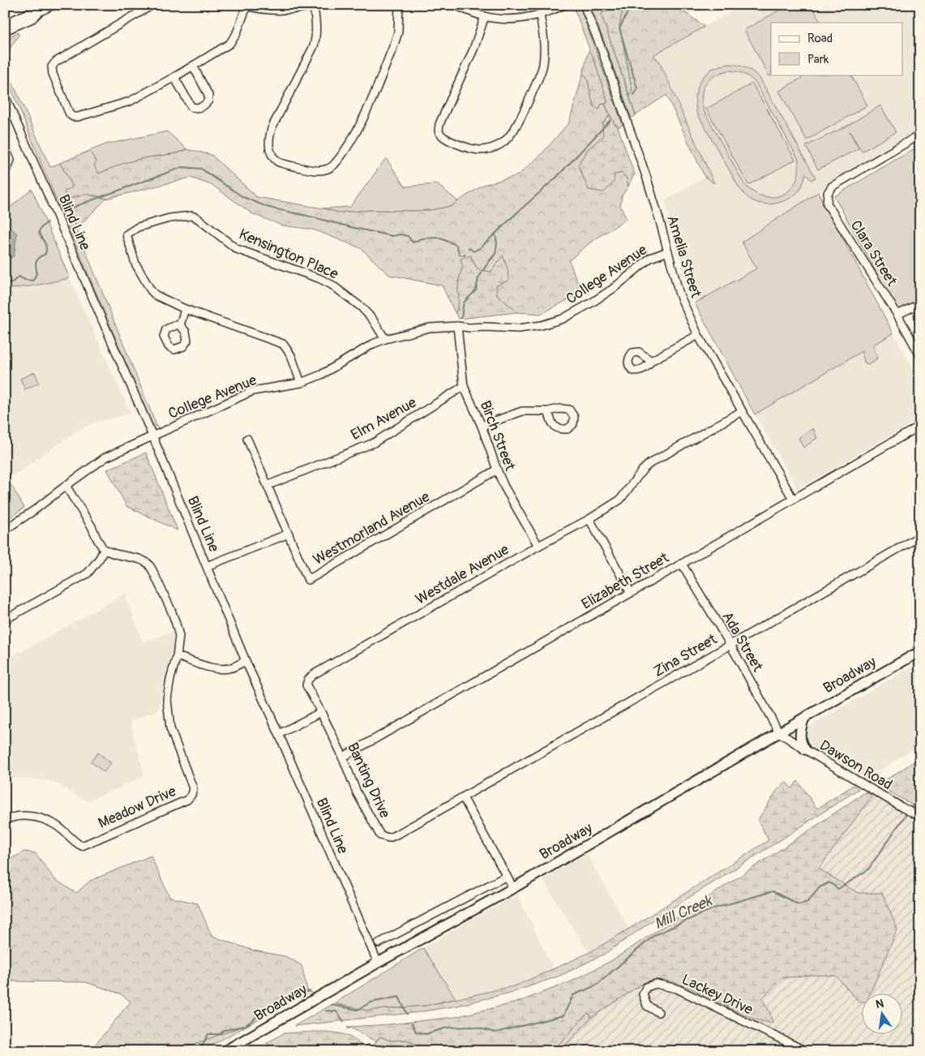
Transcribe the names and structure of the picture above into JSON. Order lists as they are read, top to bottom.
{
  "streets": {
    "main road": ["Broadway"],
    "street": [
      "Blind Line",
      "Clara Street",
      "Kensington Place",
      "Amelia Street",
      "College Avenue",
      "Elm Avenue",
      "Birch Street",
      "Westmorland Avenue",
      "Westdale Avenue",
      "Elizabeth Street",
      "Ada Street",
      "Zina Street",
      "Dawson Road",
      "Banting Drive",
      "Meadow Drive",
      "Lackey Drive"
    ]
  },
  "crossings": [
    ["Blind Line", "College Avenue"],
    ["Blind Line", "Broadway"],
    ["Kensington Place", "College Avenue"],
    ["Amelia Street", "College Avenue"],
    ["Amelia Street", "Westdale Avenue"],
    ["Amelia Street", "Elizabeth Street"],
    ["College Avenue", "Birch Street"],
    ["Elm Avenue", "Birch Street"],
    ["Elm Avenue", "Westmorland Avenue"],
    ["Birch Street", "Westmorland Avenue"],
    ["Birch Street", "Westdale Avenue"],
    ["Westdale Avenue", "Banting Drive"],
    ["Elizabeth Street", "Ada Street"],
    ["Elizabeth Street", "Banting Drive"],
    ["Ada Street", "Zina Street"],
    ["Ada Street", "Broadway"],
    ["Ada Street", "Dawson Road"],
    ["Zina Street", "Banting Drive"],
    ["Broadway", "Dawson Road"]
  ],
  "water": ["Mill Creek"],
  "legend": ["Road", "Park"],
  "north": "top"
}
